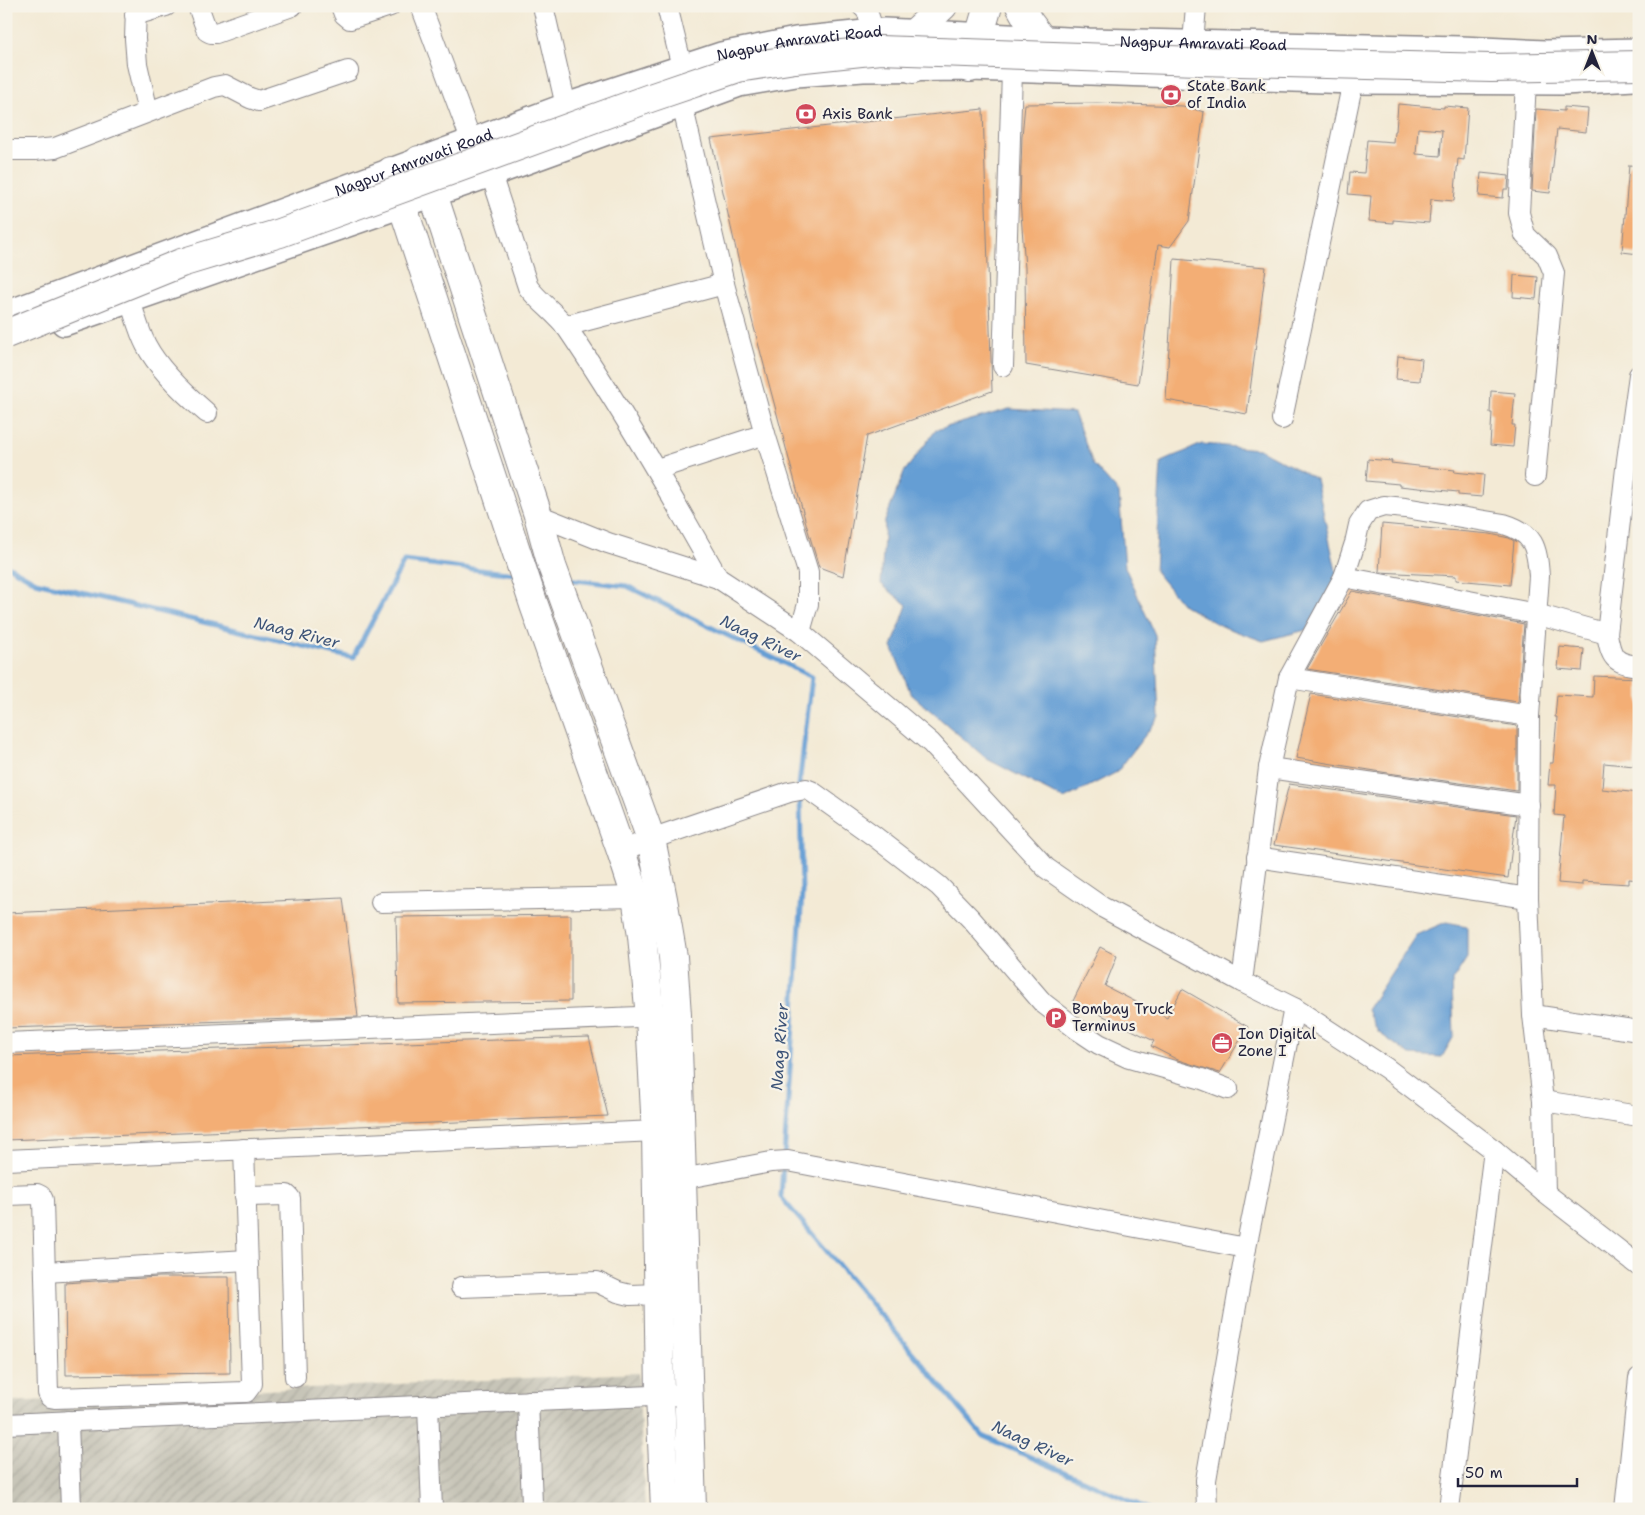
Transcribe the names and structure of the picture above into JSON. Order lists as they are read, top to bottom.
{
  "streets": {
    "main road": ["Nagpur Amravati Road"]
  },
  "water": ["Naag River"],
  "places": {
    "bank": ["State Bank of India", "Axis Bank"],
    "parking": ["Bombay Truck Terminus"],
    "office": ["Ion Digital Zone I"]
  },
  "scale_bar": "50 m",
  "north": "top"
}
